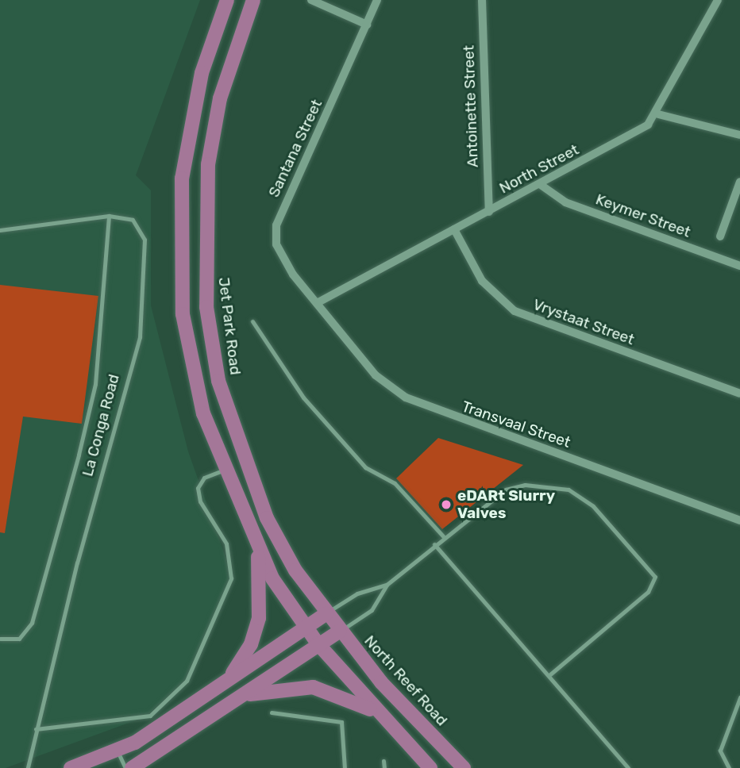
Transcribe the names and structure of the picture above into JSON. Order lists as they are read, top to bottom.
{
  "streets": {
    "main road": ["Jet Park Road", "North Reef Road"],
    "street": [
      "Antoinette Street",
      "Santana Street",
      "North Street",
      "Keymer Street",
      "Vrystaat Street",
      "Transvaal Street"
    ],
    "lane": ["La Conga Road"]
  },
  "crossings": [
    ["Antoinette Street", "North Street"],
    ["Santana Street", "North Street"],
    ["Santana Street", "Transvaal Street"],
    ["North Street", "Keymer Street"],
    ["North Street", "Vrystaat Street"],
    ["North Street", "Transvaal Street"],
    ["Jet Park Road", "North Reef Road"]
  ],
  "places": ["eDARt Slurry Valves"]
}
